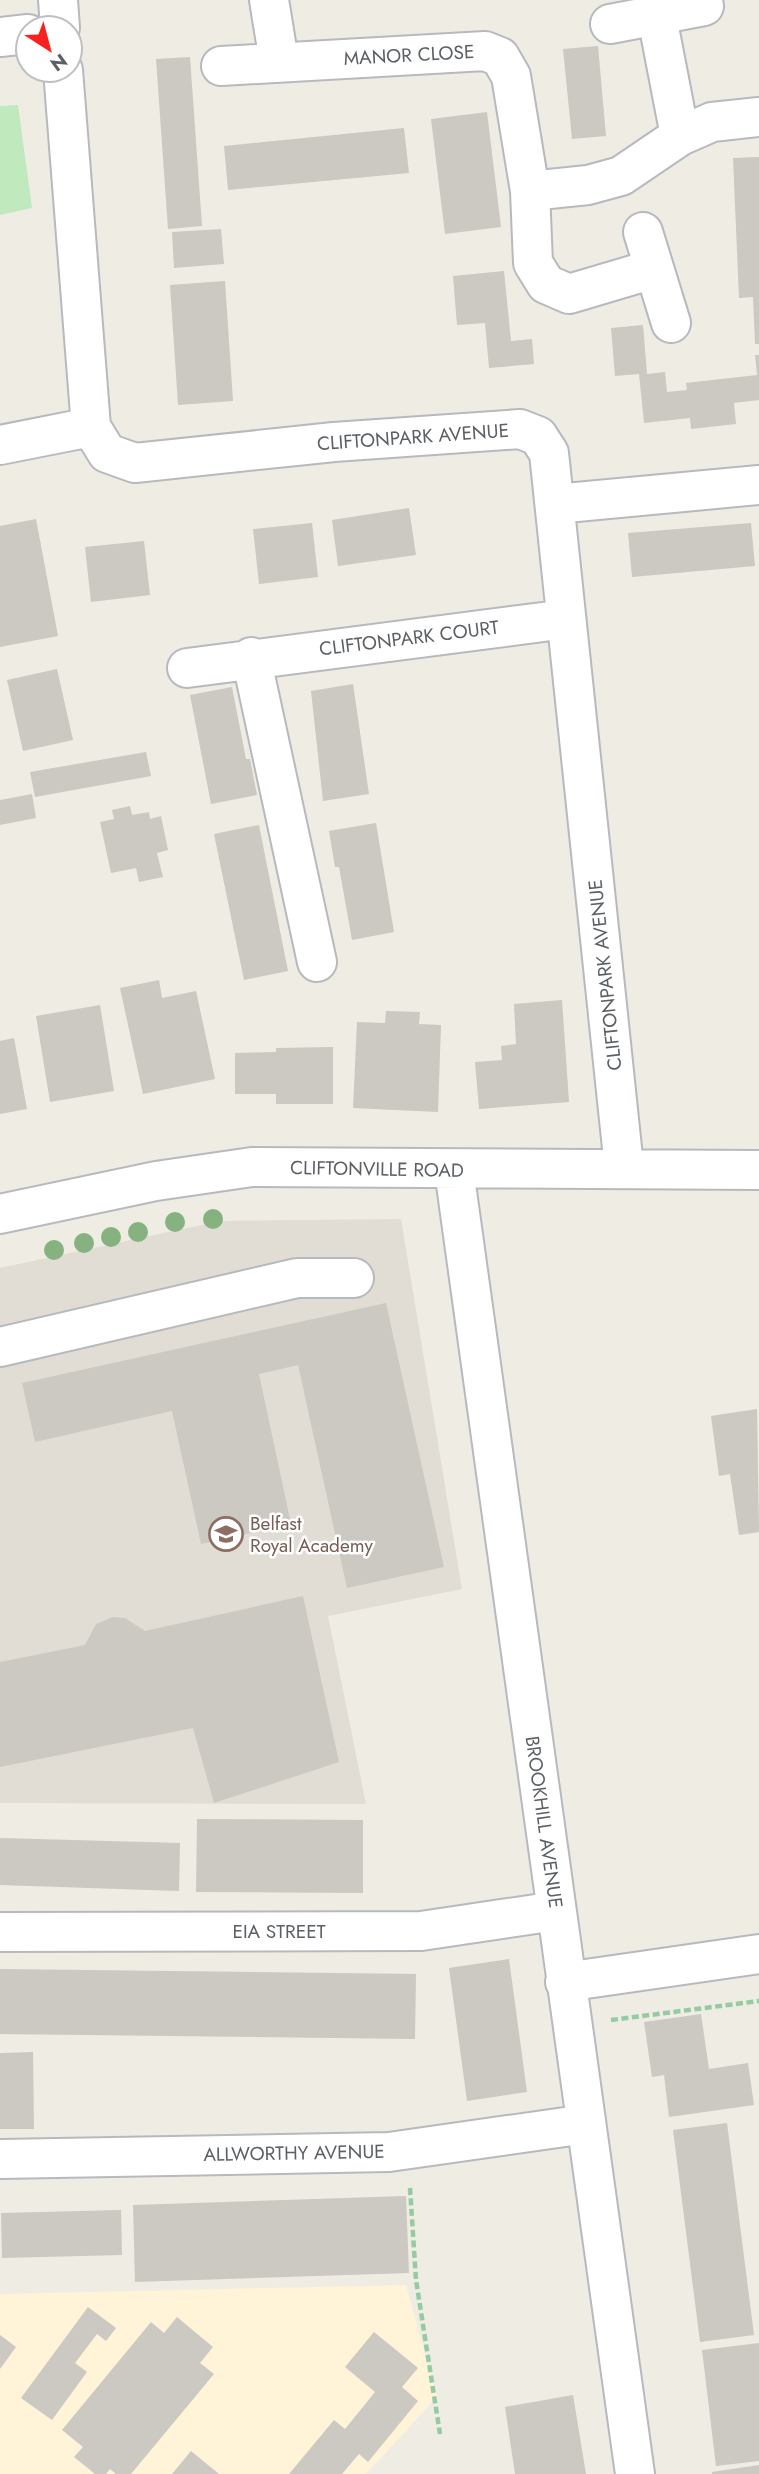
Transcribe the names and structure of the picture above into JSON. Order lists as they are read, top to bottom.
{
  "streets": {
    "street": [
      "MANOR CLOSE",
      "CLIFTONPARK AVENUE",
      "CLIFTONPARK COURT",
      "CLIFTONVILLE ROAD",
      "BROOKHILL AVENUE",
      "EIA STREET",
      "ALLWORTHY AVENUE"
    ]
  },
  "crossings": [
    ["CLIFTONPARK AVENUE", "CLIFTONPARK COURT"],
    ["CLIFTONPARK AVENUE", "CLIFTONVILLE ROAD"],
    ["CLIFTONVILLE ROAD", "BROOKHILL AVENUE"],
    ["BROOKHILL AVENUE", "EIA STREET"],
    ["BROOKHILL AVENUE", "ALLWORTHY AVENUE"]
  ],
  "places": {
    "school or university": ["Belfast Royal Academy"]
  },
  "north": "bottom right"
}
